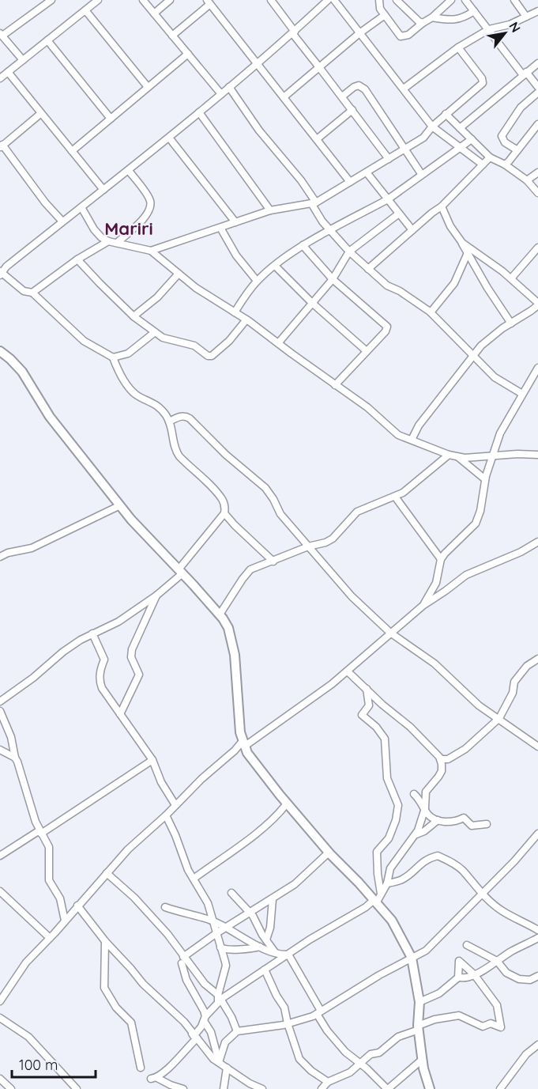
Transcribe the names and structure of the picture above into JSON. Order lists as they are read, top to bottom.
{
  "districts": ["Mariri"],
  "scale_bar": "100 m",
  "north": "top right"
}
